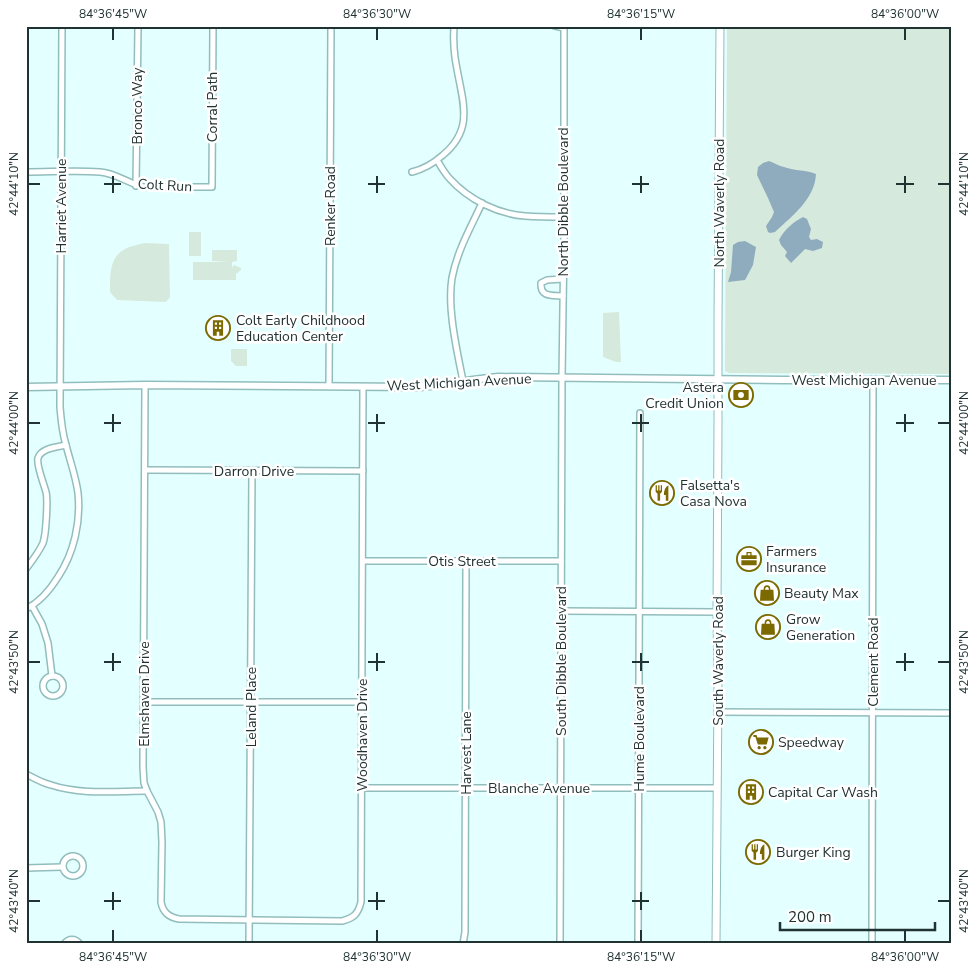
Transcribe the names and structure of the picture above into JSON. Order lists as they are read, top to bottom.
{
  "streets": {
    "main road": ["North Waverly Road", "South Waverly Road"],
    "street": [
      "Bronco Way",
      "Corral Path",
      "Colt Run",
      "North Dibble Boulevard",
      "Harriet Avenue",
      "Renker Road",
      "West Michigan Avenue",
      "Darron Drive",
      "Otis Street",
      "South Dibble Boulevard",
      "Clement Road",
      "Elmshaven Drive",
      "Leland Place",
      "Woodhaven Drive",
      "Hume Boulevard",
      "Harvest Lane",
      "Blanche Avenue"
    ]
  },
  "crossings": [
    ["Bronco Way", "Colt Run"],
    ["Corral Path", "Colt Run"],
    ["Colt Run", "Harriet Avenue"],
    ["North Dibble Boulevard", "West Michigan Avenue"],
    ["North Dibble Boulevard", "South Dibble Boulevard"],
    ["North Waverly Road", "West Michigan Avenue"],
    ["North Waverly Road", "South Waverly Road"],
    ["Harriet Avenue", "West Michigan Avenue"],
    ["Renker Road", "West Michigan Avenue"],
    ["West Michigan Avenue", "South Dibble Boulevard"],
    ["West Michigan Avenue", "South Waverly Road"],
    ["West Michigan Avenue", "Clement Road"],
    ["West Michigan Avenue", "Elmshaven Drive"],
    ["West Michigan Avenue", "Woodhaven Drive"],
    ["Darron Drive", "Elmshaven Drive"],
    ["Darron Drive", "Leland Place"],
    ["Darron Drive", "Woodhaven Drive"],
    ["Otis Street", "South Dibble Boulevard"],
    ["Otis Street", "Woodhaven Drive"],
    ["Otis Street", "Harvest Lane"],
    ["South Dibble Boulevard", "Blanche Avenue"],
    ["South Waverly Road", "Blanche Avenue"],
    ["Elmshaven Drive", "Leland Place"],
    ["Elmshaven Drive", "Woodhaven Drive"],
    ["Leland Place", "Woodhaven Drive"],
    ["Woodhaven Drive", "Blanche Avenue"],
    ["Hume Boulevard", "Blanche Avenue"],
    ["Harvest Lane", "Blanche Avenue"]
  ],
  "places": {
    "building": ["Colt Early Childhood Education Center", "Capital Car Wash"],
    "bank": ["Astera Credit Union"],
    "restaurant": ["Falsetta's Casa Nova", "Burger King"],
    "office": ["Farmers Insurance"],
    "shop": ["Beauty Max", "Grow Generation"],
    "supermarket": ["Speedway"]
  },
  "scale_bar": "200 m",
  "coordinates": [
    "84°36'45\"W",
    "84°36'30\"W",
    "84°36'15\"W",
    "84°36'00\"W",
    "42°44'10\"N",
    "42°44'00\"N",
    "42°43'50\"N",
    "42°43'40\"N"
  ]
}
